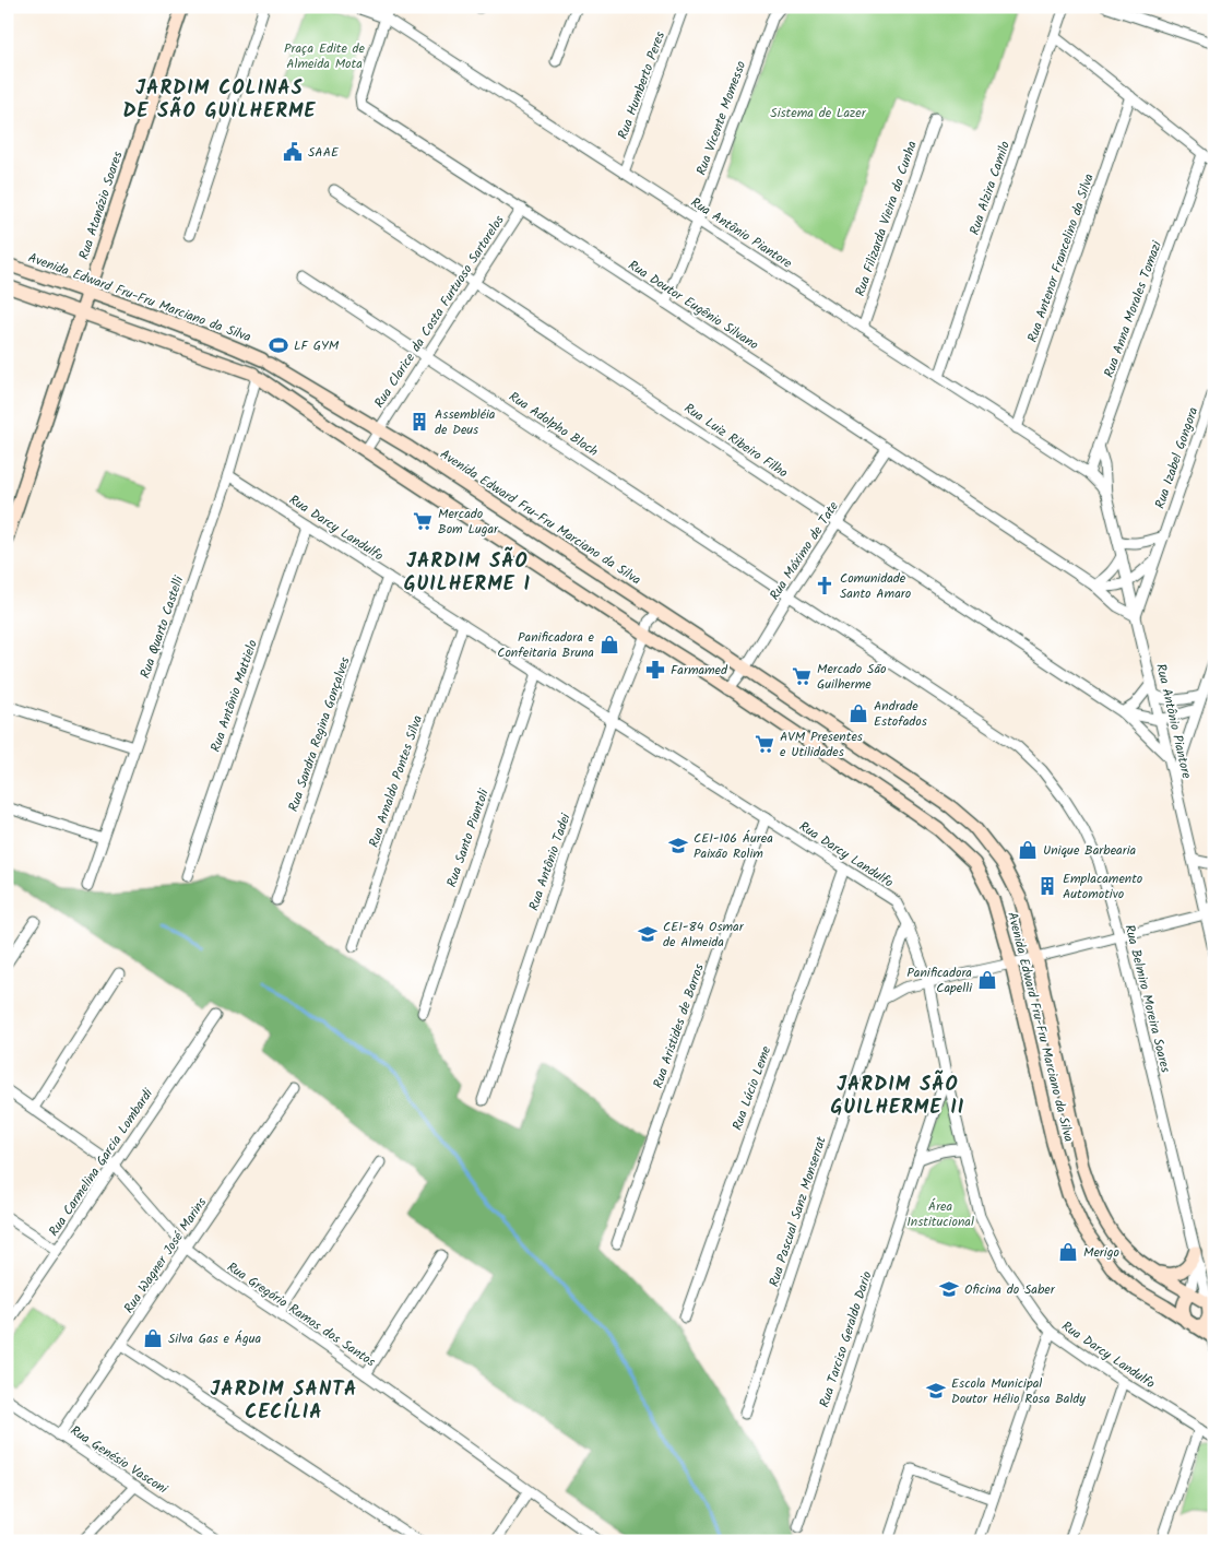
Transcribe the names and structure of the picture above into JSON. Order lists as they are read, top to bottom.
{
  "streets": {
    "main road": ["Rua Atanázio Soares", "Avenida Edward Fru-Fru Marciano da Silva"],
    "street": [
      "Rua Humberto Peres",
      "Rua Vicente Momesso",
      "Rua Alzira Camilo",
      "Rua Filizarda Vieira da Cunha",
      "Rua Antônio Piantore",
      "Rua Antenor Francelino da Silva",
      "Rua Doutor Eugênio Silvano",
      "Rua Anna Morales Tomazi",
      "Rua Clarice da Costa Furtuoso Sartorelos",
      "Rua Adolpho Bloch",
      "Rua Luiz Ribeiro Filho",
      "Rua Izabel Gongora",
      "Rua Darcy Landulfo",
      "Rua Máximo de Tate",
      "Rua Quarto Castelli",
      "Rua Antônio Mattielo",
      "Rua Sandra Regina Gonçalves",
      "Rua Arnaldo Pontes Silva",
      "Rua Santo Piantoli",
      "Rua Antônio Tadei",
      "Rua Belmiro Moreira Soares",
      "Rua Aristides de Barros",
      "Rua Lúcio Leme",
      "Rua Carmelina Garcia Lombardi",
      "Rua Pascual Sanz Monserrat",
      "Rua Wagner José Marins",
      "Rua Gregório Ramos dos Santos",
      "Rua Tarciso Geraldo Dario",
      "Rua Genésio Vasconi"
    ]
  },
  "crossings": [
    ["Rua Humberto Peres", "Rua Antônio Piantore"],
    ["Rua Vicente Momesso", "Rua Antônio Piantore"],
    ["Rua Vicente Momesso", "Rua Doutor Eugênio Silvano"],
    ["Rua Alzira Camilo", "Rua Antônio Piantore"],
    ["Rua Atanázio Soares", "Avenida Edward Fru-Fru Marciano da Silva"],
    ["Rua Filizarda Vieira da Cunha", "Rua Antônio Piantore"],
    ["Rua Antônio Piantore", "Rua Antenor Francelino da Silva"],
    ["Rua Antônio Piantore", "Rua Doutor Eugênio Silvano"],
    ["Rua Antônio Piantore", "Rua Anna Morales Tomazi"],
    ["Rua Antônio Piantore", "Rua Luiz Ribeiro Filho"],
    ["Rua Antônio Piantore", "Rua Izabel Gongora"],
    ["Avenida Edward Fru-Fru Marciano da Silva", "Rua Clarice da Costa Furtuoso Sartorelos"],
    ["Avenida Edward Fru-Fru Marciano da Silva", "Rua Máximo de Tate"],
    ["Avenida Edward Fru-Fru Marciano da Silva", "Rua Quarto Castelli"],
    ["Avenida Edward Fru-Fru Marciano da Silva", "Rua Antônio Tadei"],
    ["Avenida Edward Fru-Fru Marciano da Silva", "Rua Belmiro Moreira Soares"],
    ["Rua Doutor Eugênio Silvano", "Rua Clarice da Costa Furtuoso Sartorelos"],
    ["Rua Doutor Eugênio Silvano", "Rua Izabel Gongora"],
    ["Rua Doutor Eugênio Silvano", "Rua Máximo de Tate"],
    ["Rua Clarice da Costa Furtuoso Sartorelos", "Rua Adolpho Bloch"],
    ["Rua Clarice da Costa Furtuoso Sartorelos", "Rua Luiz Ribeiro Filho"],
    ["Rua Adolpho Bloch", "Rua Máximo de Tate"],
    ["Rua Adolpho Bloch", "Rua Belmiro Moreira Soares"],
    ["Rua Luiz Ribeiro Filho", "Rua Máximo de Tate"],
    ["Rua Darcy Landulfo", "Rua Quarto Castelli"],
    ["Rua Darcy Landulfo", "Rua Antônio Mattielo"],
    ["Rua Darcy Landulfo", "Rua Sandra Regina Gonçalves"],
    ["Rua Darcy Landulfo", "Rua Arnaldo Pontes Silva"],
    ["Rua Darcy Landulfo", "Rua Santo Piantoli"],
    ["Rua Darcy Landulfo", "Rua Antônio Tadei"],
    ["Rua Darcy Landulfo", "Rua Aristides de Barros"],
    ["Rua Darcy Landulfo", "Rua Lúcio Leme"],
    ["Rua Darcy Landulfo", "Rua Pascual Sanz Monserrat"],
    ["Rua Darcy Landulfo", "Rua Tarciso Geraldo Dario"],
    ["Rua Máximo de Tate", "Rua Belmiro Moreira Soares"],
    ["Rua Carmelina Garcia Lombardi", "Rua Gregório Ramos dos Santos"],
    ["Rua Wagner José Marins", "Rua Gregório Ramos dos Santos"],
    ["Rua Wagner José Marins", "Rua Genésio Vasconi"]
  ],
  "districts": [
    "JARDIM COLINAS DE SÃO GUILHERME",
    "JARDIM SÃO GUILHERME I",
    "JARDIM SÃO GUILHERME II",
    "JARDIM SANTA CECÍLIA"
  ],
  "parks": ["Praça Edite de Almeida Mota", "Sistema de Lazer", "Área Institucional"],
  "places": {
    "public building": ["SAAE"],
    "sports": ["LF GYM"],
    "building": ["Assembléia de Deus", "Emplacamento Automotivo"],
    "supermarket": ["Mercado Bom Lugar", "Mercado São Guilherme", "AVM Presentes e Utilidades"],
    "church": ["Comunidade Santo Amaro"],
    "shop": [
      "Panificadora e Confeitaria Bruna",
      "Andrade Estofados",
      "Unique Barbearia",
      "Panificadora Capelli",
      "Merigo",
      "Silva Gas e Água"
    ],
    "pharmacy": ["Farmamed"],
    "school or university": [
      "CEI-106 Áurea Paixão Rolim",
      "CEI-84 Osmar de Almeida",
      "Oficina do Saber",
      "Escola Municipal Doutor Hélio Rosa Baldy"
    ]
  }
}
